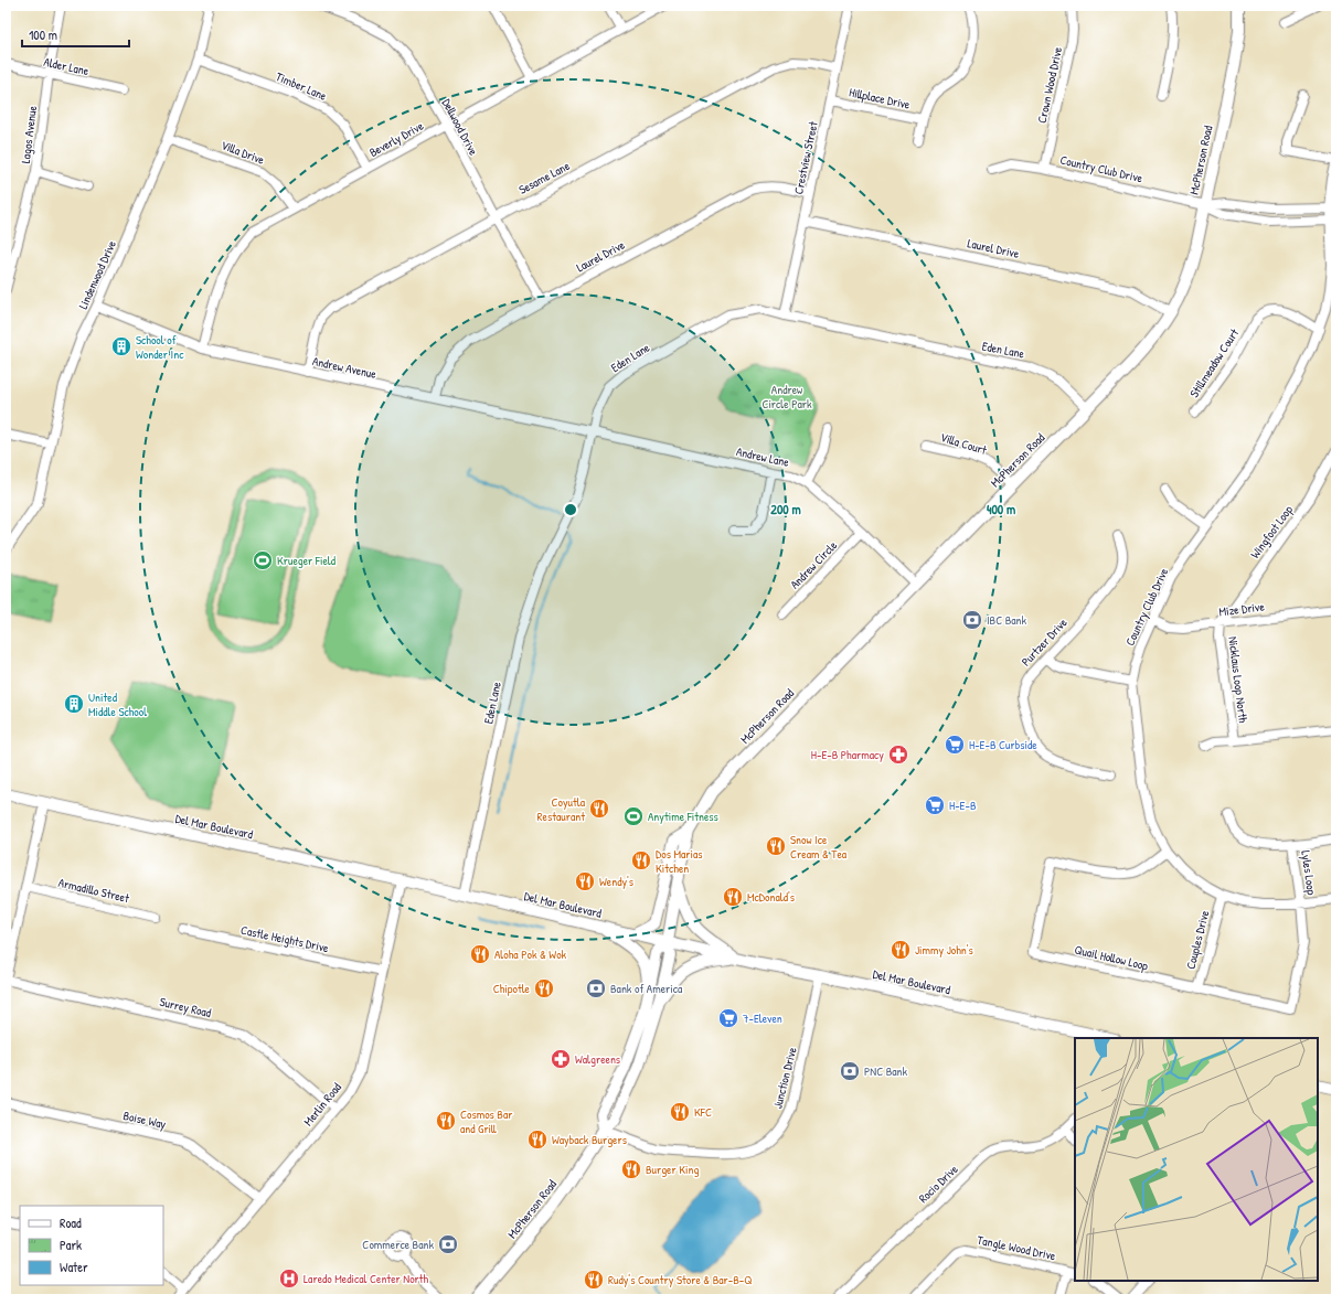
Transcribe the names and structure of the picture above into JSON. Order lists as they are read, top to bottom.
{
  "streets": {
    "main road": ["McPherson Road", "Del Mar Boulevard"],
    "street": [
      "Alder Lane",
      "Crown Wood Drive",
      "Timber Lane",
      "Hillplace Drive",
      "Dellwood Drive",
      "Lagos Avenue",
      "Beverly Drive",
      "Villa Drive",
      "Crestview Street",
      "Country Club Drive",
      "Sesame Lane",
      "Laurel Drive",
      "Lindenwood Drive",
      "Eden Lane",
      "Stillmeadow Court",
      "Andrew Avenue",
      "Villa Court",
      "Andrew Lane",
      "Wingfoot Loop",
      "Andrew Circle",
      "Mize Drive",
      "Purtzer Drive",
      "Nicklaus Loop North",
      "Lyles Loop",
      "Armadillo Street",
      "Castle Heights Drive",
      "Couples Drive",
      "Quail Hollow Loop",
      "Surrey Road",
      "Junction Drive",
      "Merlin Road",
      "Boise Way",
      "Rocio Drive",
      "Tangle Wood Drive"
    ]
  },
  "crossings": [
    ["Alder Lane", "Lagos Avenue"],
    ["Crown Wood Drive", "Country Club Drive"],
    ["Timber Lane", "Beverly Drive"],
    ["Timber Lane", "Lindenwood Drive"],
    ["Hillplace Drive", "Crestview Street"],
    ["Dellwood Drive", "Beverly Drive"],
    ["Dellwood Drive", "Sesame Lane"],
    ["Dellwood Drive", "Laurel Drive"],
    ["Beverly Drive", "Villa Drive"],
    ["Beverly Drive", "Andrew Avenue"],
    ["Villa Drive", "Lindenwood Drive"],
    ["Crestview Street", "Sesame Lane"],
    ["Crestview Street", "Laurel Drive"],
    ["Crestview Street", "Eden Lane"],
    ["McPherson Road", "Country Club Drive"],
    ["McPherson Road", "Laurel Drive"],
    ["McPherson Road", "Eden Lane"],
    ["McPherson Road", "Villa Court"],
    ["McPherson Road", "Andrew Lane"],
    ["McPherson Road", "Del Mar Boulevard"],
    ["McPherson Road", "Junction Drive"],
    ["Country Club Drive", "Stillmeadow Court"],
    ["Country Club Drive", "Mize Drive"],
    ["Country Club Drive", "Lyles Loop"],
    ["Country Club Drive", "Couples Drive"],
    ["Country Club Drive", "Quail Hollow Loop"],
    ["Sesame Lane", "Andrew Avenue"],
    ["Laurel Drive", "Andrew Avenue"],
    ["Lindenwood Drive", "Andrew Avenue"],
    ["Eden Lane", "Andrew Avenue"],
    ["Eden Lane", "Andrew Lane"],
    ["Eden Lane", "Del Mar Boulevard"],
    ["Andrew Avenue", "Andrew Lane"],
    ["Andrew Lane", "Andrew Circle"],
    ["Wingfoot Loop", "Mize Drive"],
    ["Wingfoot Loop", "Nicklaus Loop North"],
    ["Mize Drive", "Nicklaus Loop North"],
    ["Del Mar Boulevard", "Junction Drive"],
    ["Del Mar Boulevard", "Merlin Road"],
    ["Lyles Loop", "Quail Hollow Loop"],
    ["Castle Heights Drive", "Merlin Road"],
    ["Couples Drive", "Quail Hollow Loop"],
    ["Surrey Road", "Merlin Road"],
    ["Merlin Road", "Boise Way"]
  ],
  "parks": ["Andrew Circle Park"],
  "places": {
    "building": ["School of Wonder Inc", "United Middle School"],
    "sports": ["Krueger Field", "Anytime Fitness"],
    "bank": [
      "IBC Bank",
      "Bank of America",
      "PNC Bank",
      "Commerce Bank"
    ],
    "supermarket": ["H-E-B Curbside", "H-E-B", "7-Eleven"],
    "pharmacy": ["H-E-B Pharmacy", "Walgreens"],
    "restaurant": [
      "Coyutla Restaurant",
      "Snow Ice Cream & Tea",
      "Dos Marias Kitchen",
      "Wendy's",
      "McDonald's",
      "Jimmy John's",
      "Aloha Pok & Wok",
      "Chipotle",
      "KFC",
      "Cosmos Bar and Grill",
      "Wayback Burgers",
      "Burger King",
      "Rudy's Country Store & Bar-B-Q"
    ],
    "hospital": ["Laredo Medical Center North"]
  },
  "legend": ["Road", "Park", "Water"],
  "scale_bar": "100 m",
  "rings": ["200 m", "400 m"]
}
